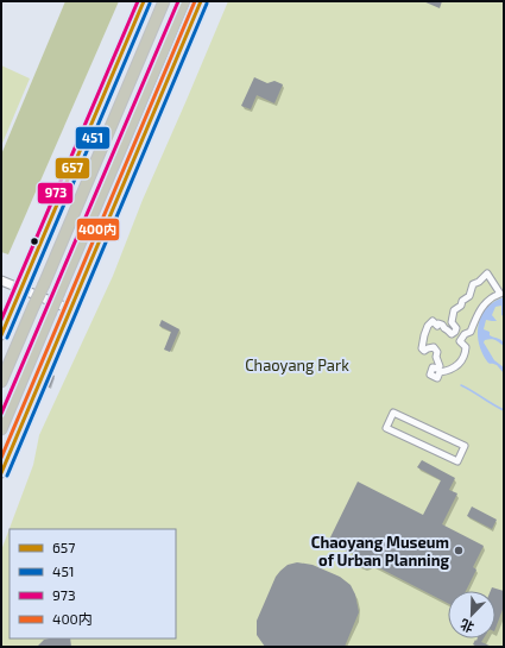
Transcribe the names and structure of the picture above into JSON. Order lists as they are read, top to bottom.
{
  "parks": ["Chaoyang Park"],
  "places": ["Chaoyang Museum of Urban Planning"],
  "lines": [
    "transit line 657",
    "transit line 973",
    "transit line 400内",
    "transit line 451"
  ],
  "legend": [
    "657",
    "451",
    "973",
    "400内"
  ],
  "north": "bottom left"
}
